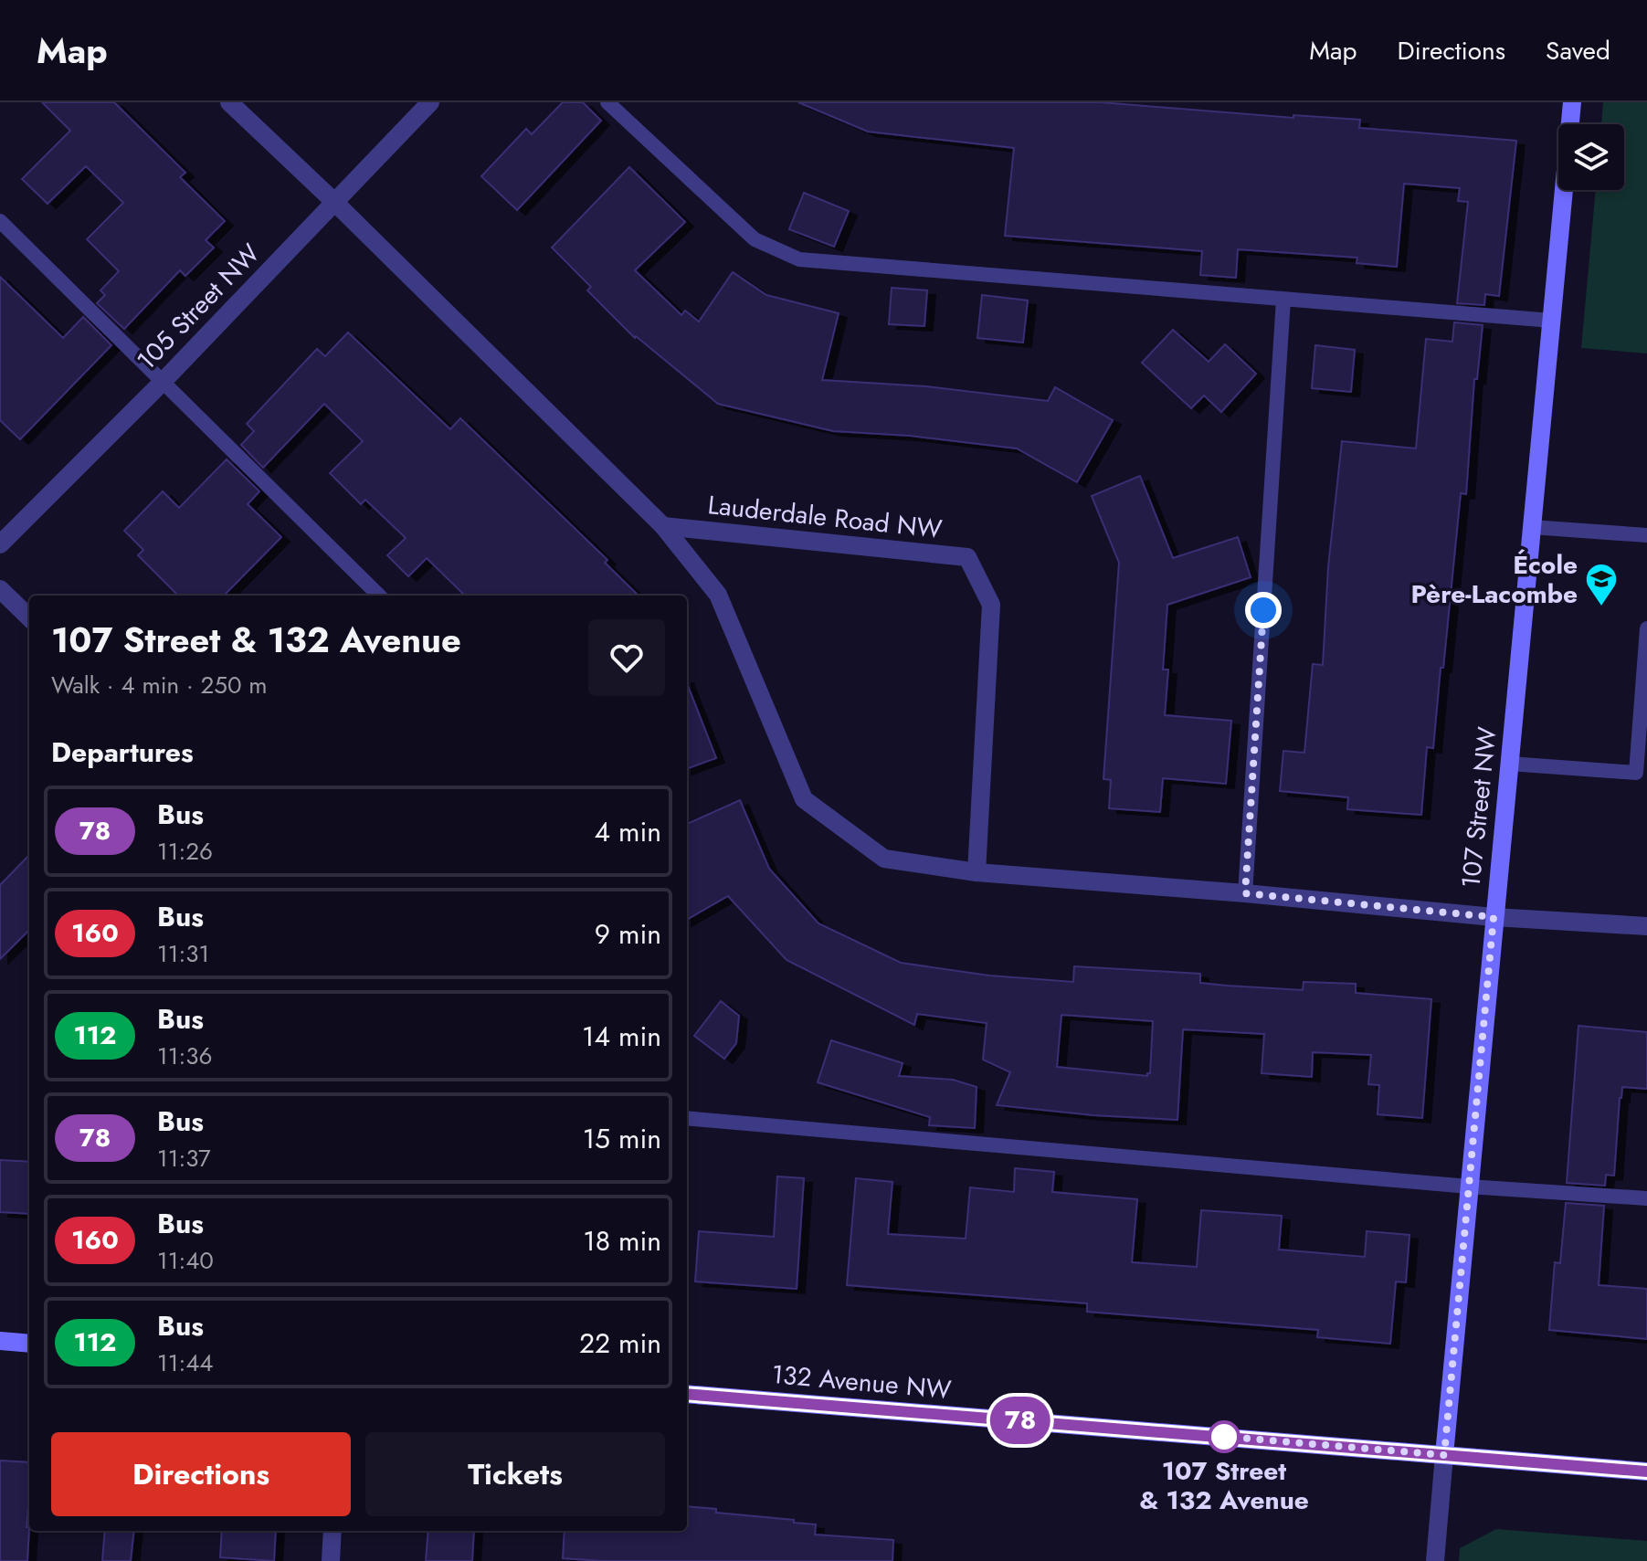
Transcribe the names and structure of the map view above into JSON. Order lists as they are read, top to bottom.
{
  "streets": {
    "street": [
      "105 Street NW",
      "Lauderdale Road NW",
      "107 Street NW",
      "132 Avenue NW"
    ]
  },
  "crossings": [
    ["105 Street NW", "Lauderdale Road NW"],
    ["Lauderdale Road NW", "107 Street NW"],
    ["107 Street NW", "132 Avenue NW"]
  ],
  "places": {
    "school or university": ["École Père-Lacombe"],
    "other": ["107 Street & 132 Avenue"]
  },
  "lines": ["bus line 78"],
  "page": {
    "header": "Map",
    "nav": ["Map", "Directions", "Saved"],
    "on_map": "78",
    "heading": [
      ["107 Street & 132 Avenue", "Walk · 4 min · 250 m"],
      "Departures"
    ],
    "list": [
      {
        "mark": "78",
        "name": "Bus",
        "note": "11:26",
        "value": "4 min"
      },
      {
        "mark": "160",
        "name": "Bus",
        "note": "11:31",
        "value": "9 min"
      },
      {
        "mark": "112",
        "name": "Bus",
        "note": "11:36",
        "value": "14 min"
      },
      {
        "mark": "78",
        "name": "Bus",
        "note": "11:37",
        "value": "15 min"
      },
      {
        "mark": "160",
        "name": "Bus",
        "note": "11:40",
        "value": "18 min"
      },
      {
        "mark": "112",
        "name": "Bus",
        "note": "11:44",
        "value": "22 min"
      }
    ],
    "buttons": ["Directions", "Tickets"]
  }
}
